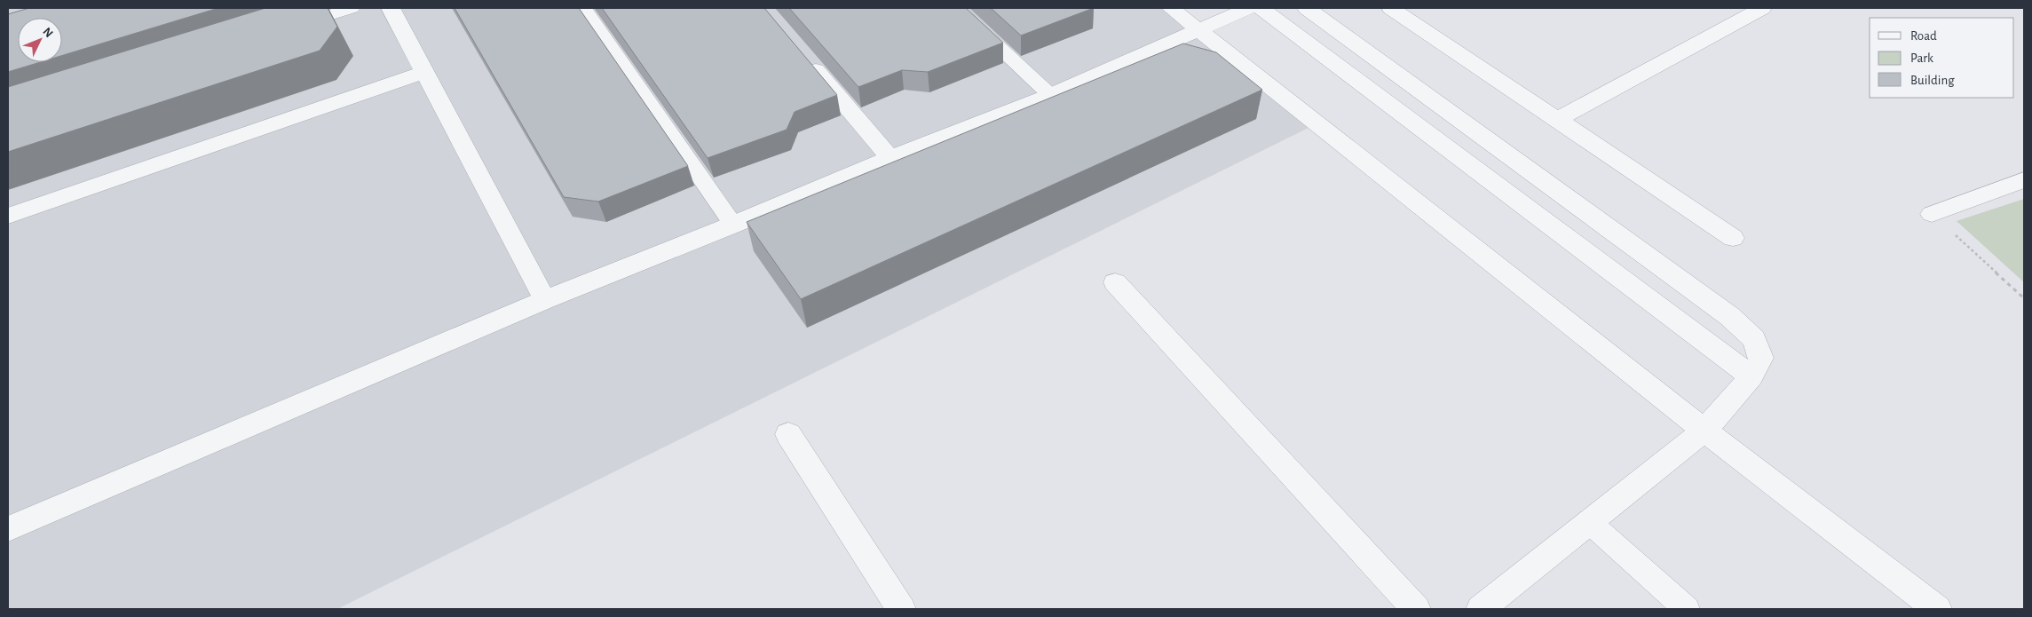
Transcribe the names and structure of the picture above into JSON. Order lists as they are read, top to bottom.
{
  "legend": ["Road", "Park", "Building"],
  "north": "top right"
}
